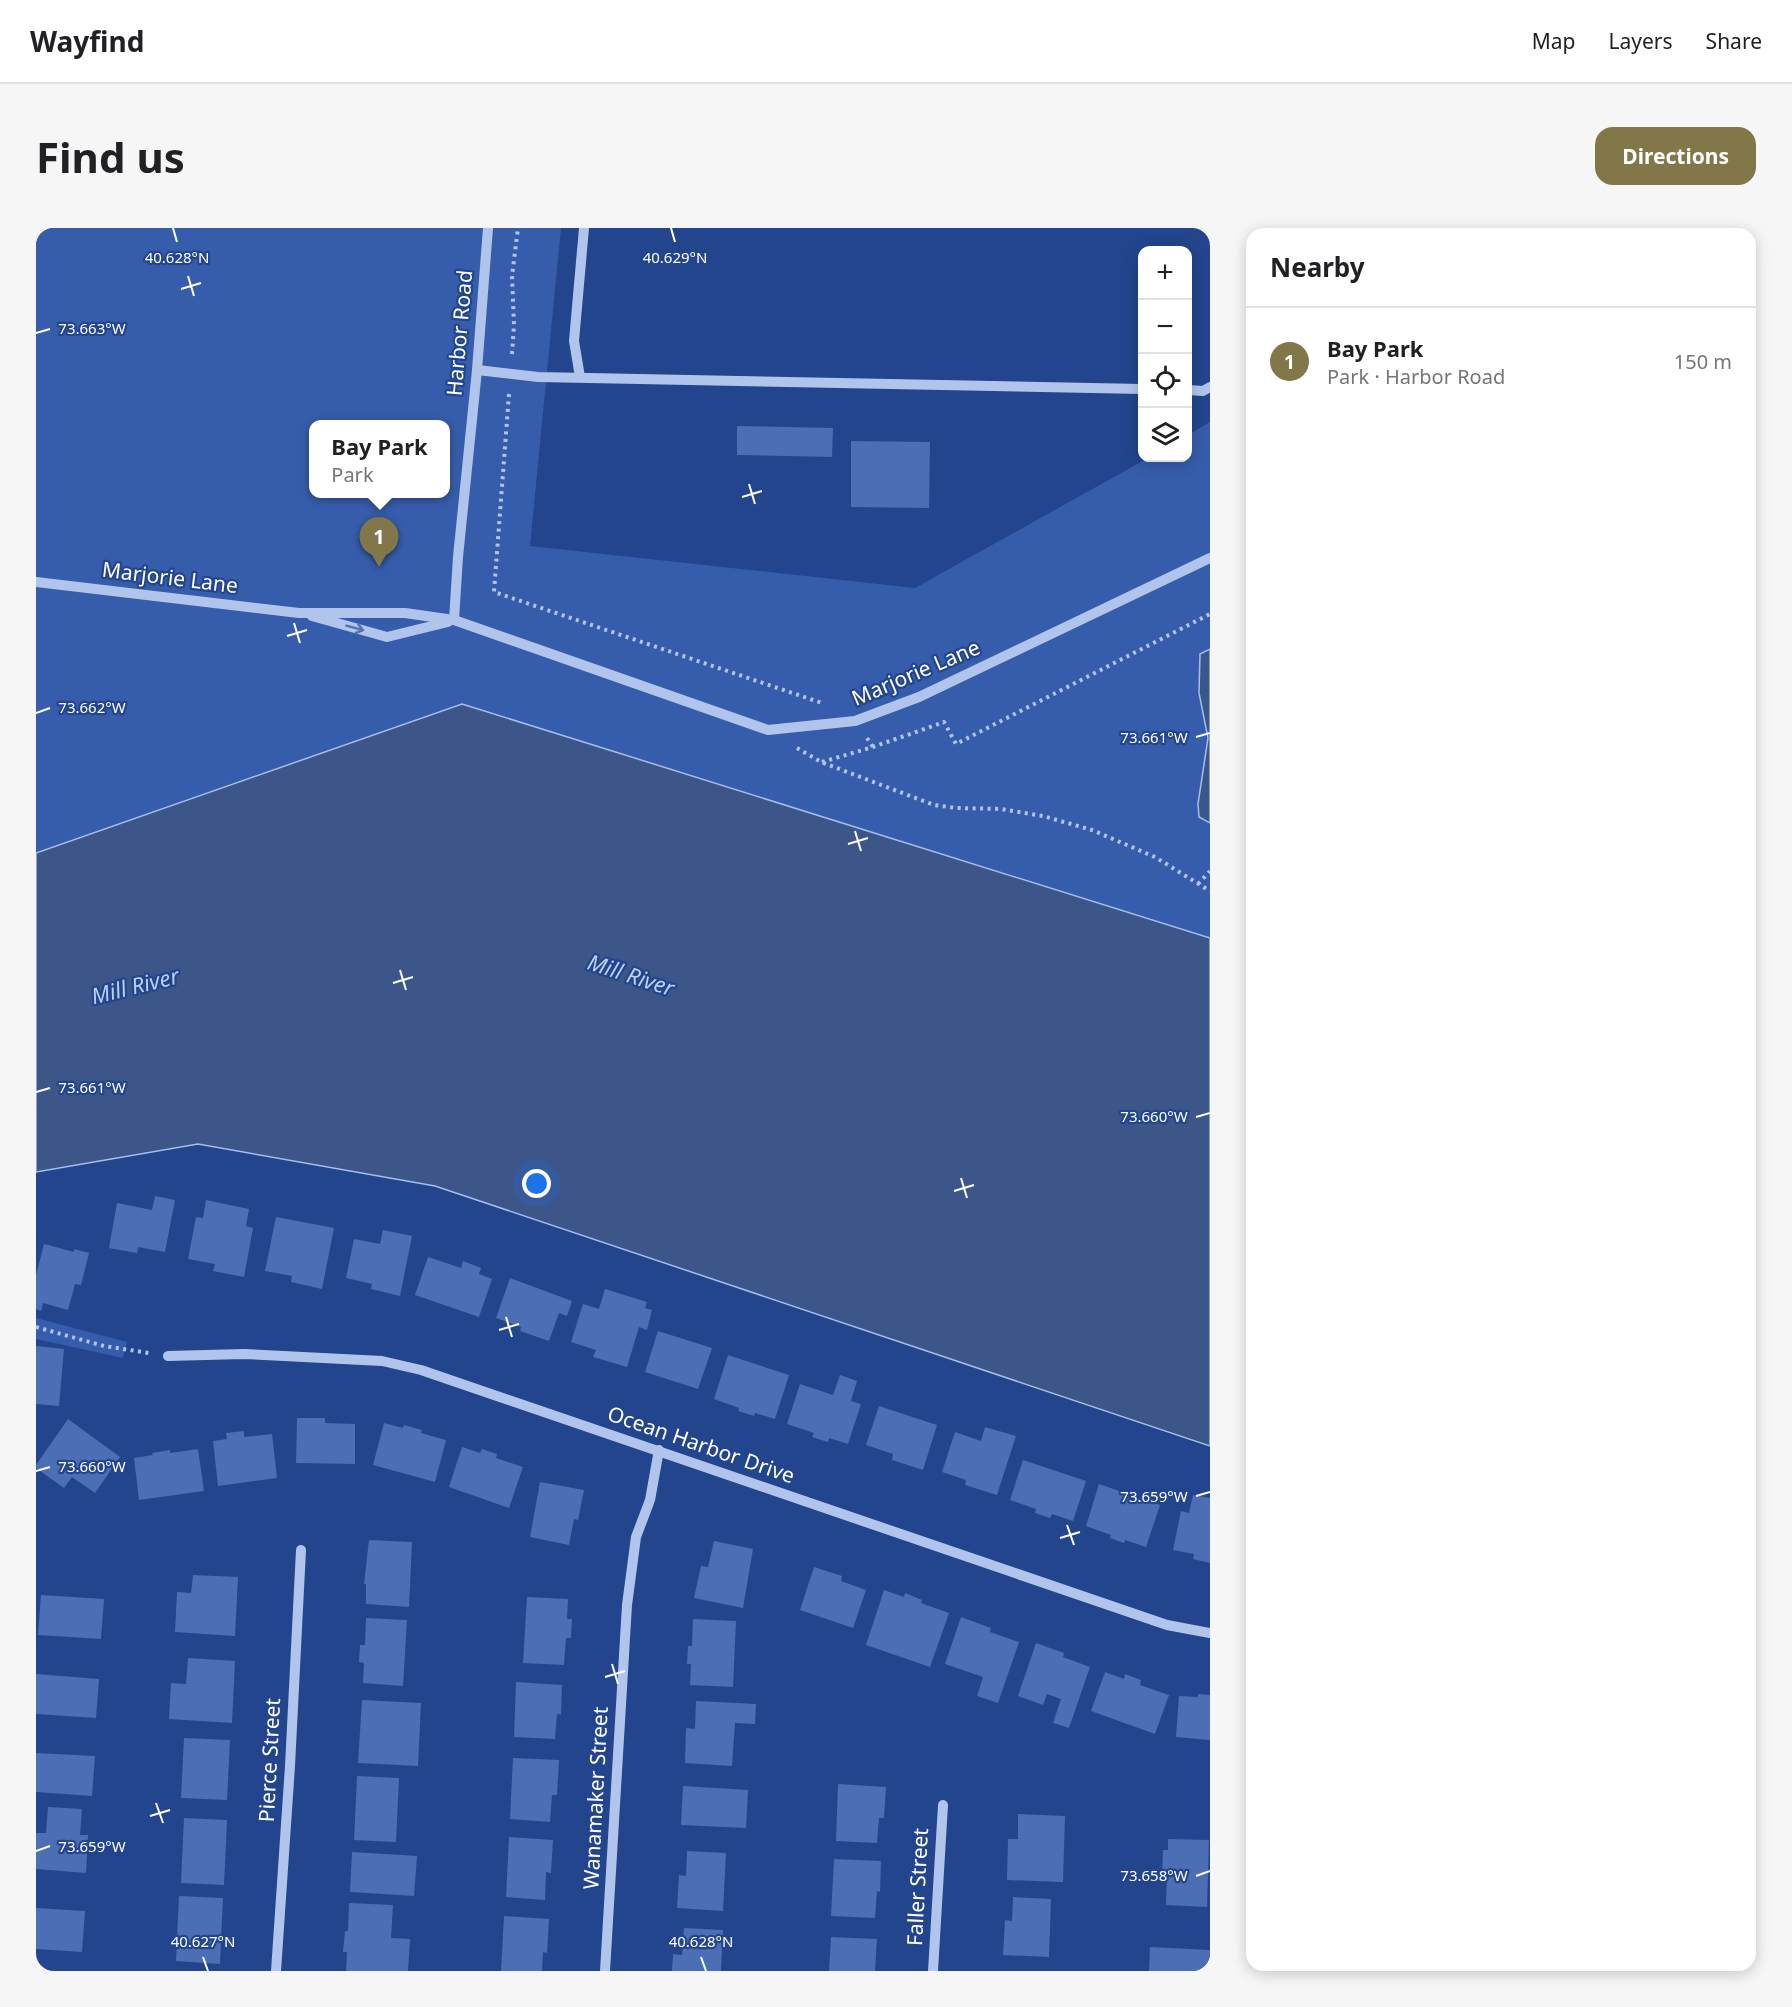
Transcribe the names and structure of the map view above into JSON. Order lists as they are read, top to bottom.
{
  "streets": {
    "street": [
      "Harbor Road",
      "Marjorie Lane",
      "Ocean Harbor Drive",
      "Pierce Street",
      "Wanamaker Street",
      "Faller Street"
    ]
  },
  "crossings": [
    ["Harbor Road", "Marjorie Lane"],
    ["Ocean Harbor Drive", "Wanamaker Street"]
  ],
  "water": ["Mill River"],
  "page": {
    "header": "Wayfind",
    "nav": ["Map", "Layers", "Share"],
    "buttons": "Directions",
    "title": "Find us",
    "heading": "Nearby",
    "map_buttons": ["+", "−"],
    "list": [
      {
        "mark": "1",
        "name": "Bay Park",
        "note": "Park · Harbor Road",
        "value": "150 m"
      }
    ],
    "popup": ["Bay Park", "Park"],
    "pins": "1"
  },
  "coordinates": [
    "40.628°N",
    "40.629°N",
    "73.663°W",
    "73.662°W",
    "73.661°W",
    "73.660°W",
    "73.659°W",
    "73.658°W",
    "40.627°N"
  ]
}
